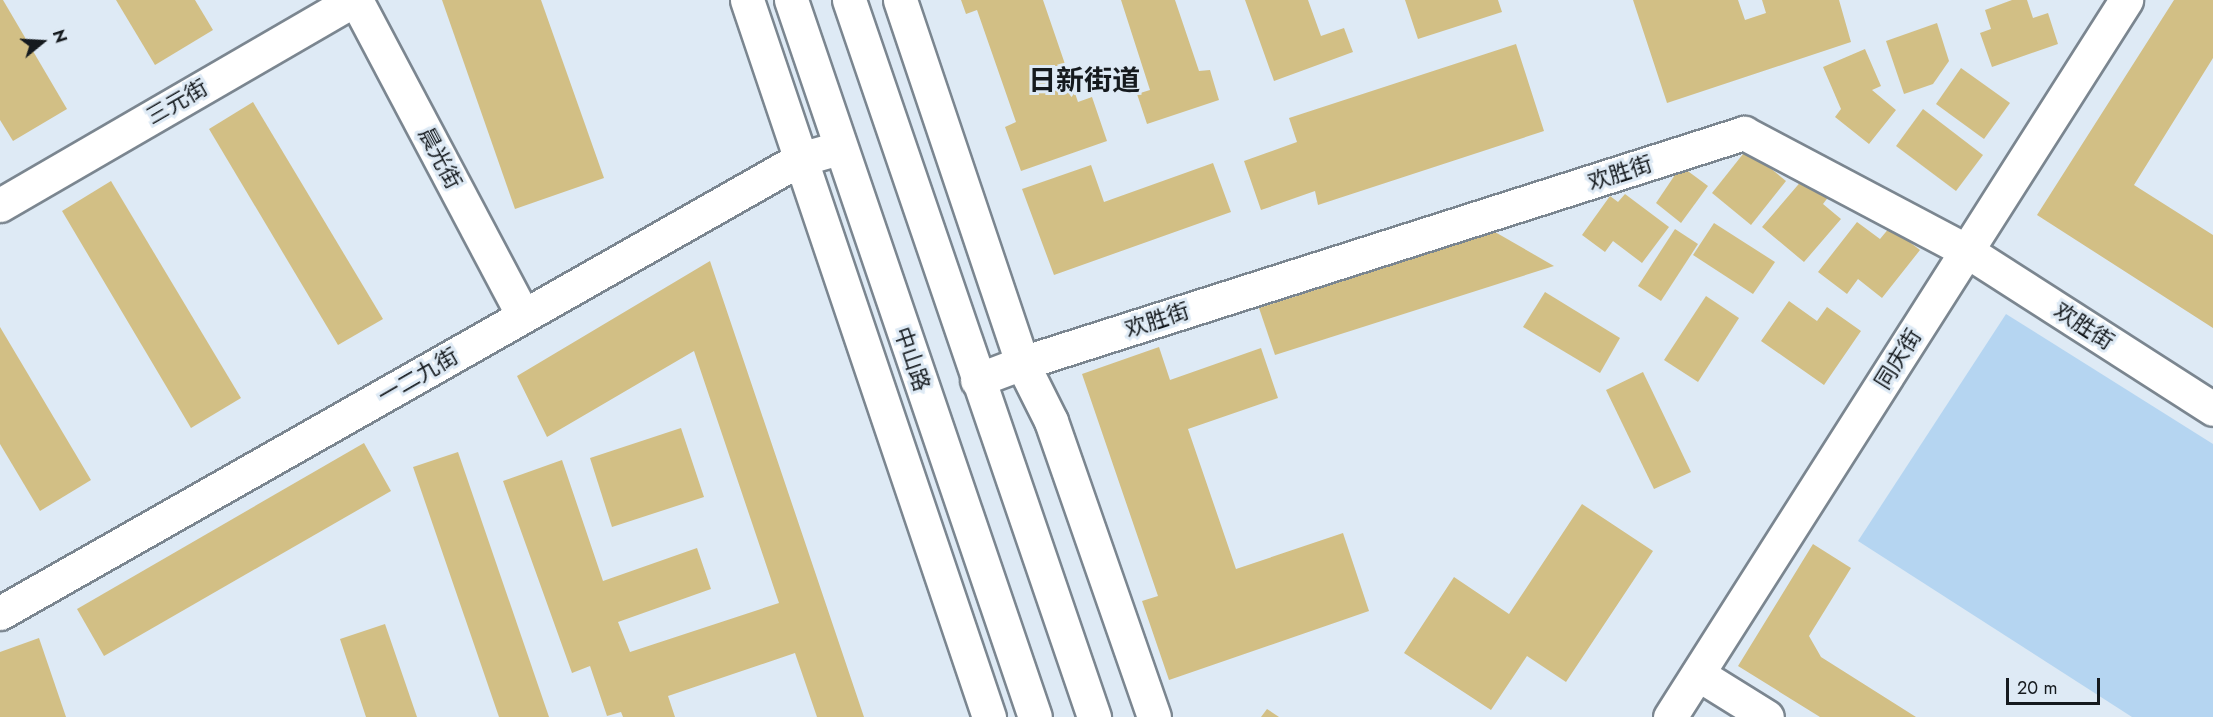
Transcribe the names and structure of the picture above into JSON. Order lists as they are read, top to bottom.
{
  "streets": {
    "street": [
      "三元街",
      "晨光街",
      "欢胜街",
      "中山路",
      "同庆街",
      "一二九街"
    ]
  },
  "crossings": [
    ["三元街", "晨光街"],
    ["晨光街", "一二九街"],
    ["欢胜街", "同庆街"],
    ["中山路", "一二九街"]
  ],
  "districts": ["日新街道"],
  "scale_bar": "20 m",
  "north": "right"
}
